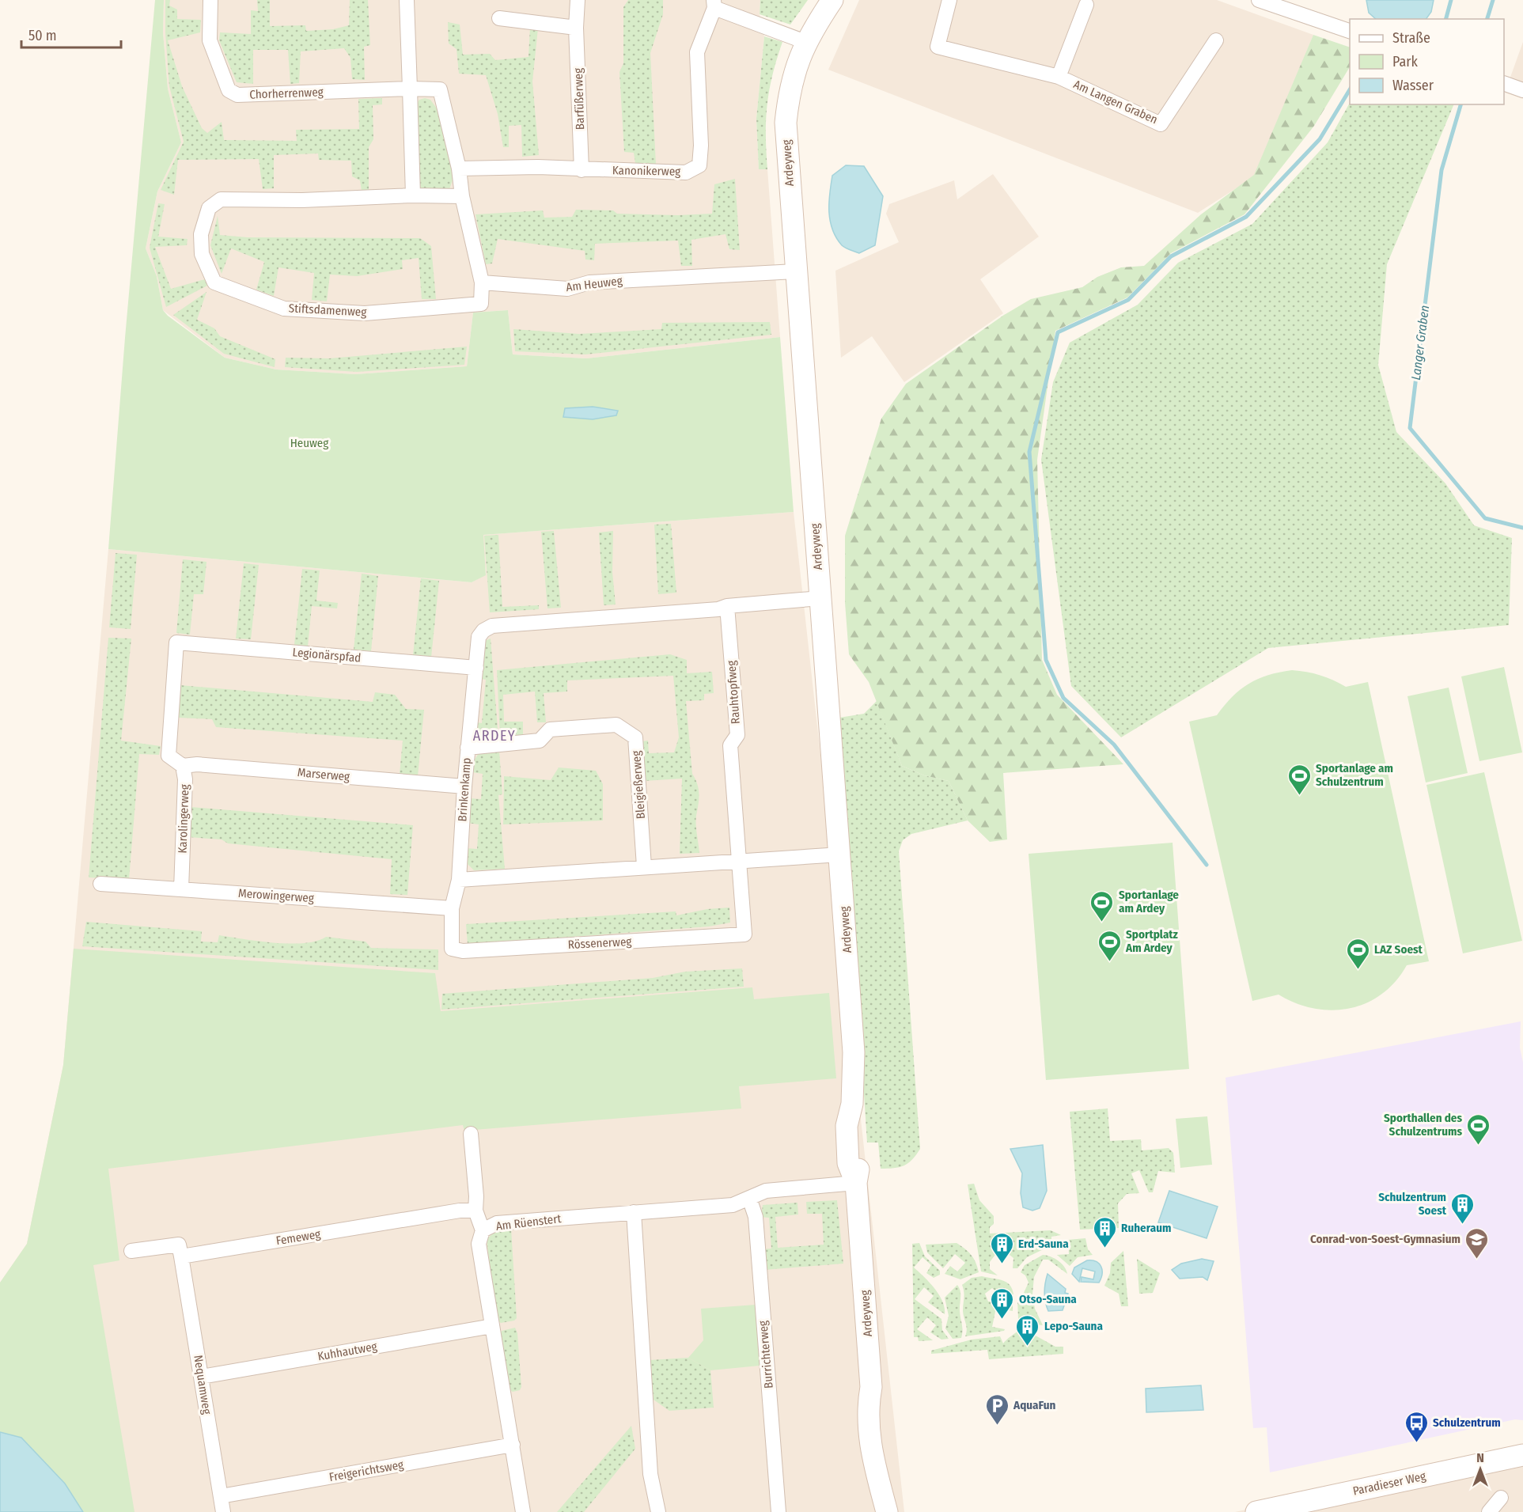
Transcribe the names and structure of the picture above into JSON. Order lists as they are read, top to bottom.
{
  "streets": {
    "main road": ["Ardeyweg", "Paradieser Weg"],
    "street": [
      "Chorherrenweg",
      "Barfüßerweg",
      "Am Langen Graben",
      "Kanonikerweg",
      "Am Heuweg",
      "Stiftsdamenweg",
      "Legionärspfad",
      "Rauhtopfweg",
      "Marserweg",
      "Bleigießerweg",
      "Brinkenkamp",
      "Karolingerweg",
      "Merowingerweg",
      "Rössenerweg",
      "Am Rüenstert",
      "Femeweg",
      "Kuhhautweg",
      "Burrichterweg",
      "Nequamweg",
      "Freigerichtsweg"
    ]
  },
  "crossings": [
    ["Barfüßerweg", "Kanonikerweg"],
    ["Ardeyweg", "Am Heuweg"],
    ["Ardeyweg", "Brinkenkamp"],
    ["Ardeyweg", "Am Rüenstert"],
    ["Am Heuweg", "Stiftsdamenweg"],
    ["Legionärspfad", "Marserweg"],
    ["Legionärspfad", "Brinkenkamp"],
    ["Legionärspfad", "Karolingerweg"],
    ["Rauhtopfweg", "Brinkenkamp"],
    ["Rauhtopfweg", "Rössenerweg"],
    ["Marserweg", "Brinkenkamp"],
    ["Marserweg", "Karolingerweg"],
    ["Bleigießerweg", "Brinkenkamp"],
    ["Brinkenkamp", "Rössenerweg"],
    ["Karolingerweg", "Merowingerweg"],
    ["Merowingerweg", "Rössenerweg"],
    ["Am Rüenstert", "Kuhhautweg"],
    ["Am Rüenstert", "Burrichterweg"],
    ["Am Rüenstert", "Freigerichtsweg"],
    ["Femeweg", "Nequamweg"],
    ["Kuhhautweg", "Nequamweg"],
    ["Nequamweg", "Freigerichtsweg"]
  ],
  "districts": ["ARDEY"],
  "water": ["Langer Graben"],
  "parks": ["Heuweg"],
  "places": {
    "sports": [
      "Sportanlage am Schulzentrum",
      "Sportanlage am Ardey",
      "Sportplatz Am Ardey",
      "LAZ Soest",
      "Sporthallen des Schulzentrums"
    ],
    "building": [
      "Schulzentrum Soest",
      "Ruheraum",
      "Erd-Sauna",
      "Otso-Sauna",
      "Lepo-Sauna"
    ],
    "school or university": ["Conrad-von-Soest-Gymnasium"],
    "parking": ["AquaFun"],
    "bus stop": ["Schulzentrum"]
  },
  "legend": ["Straße", "Park", "Wasser"],
  "scale_bar": "50 m",
  "north": "top"
}
